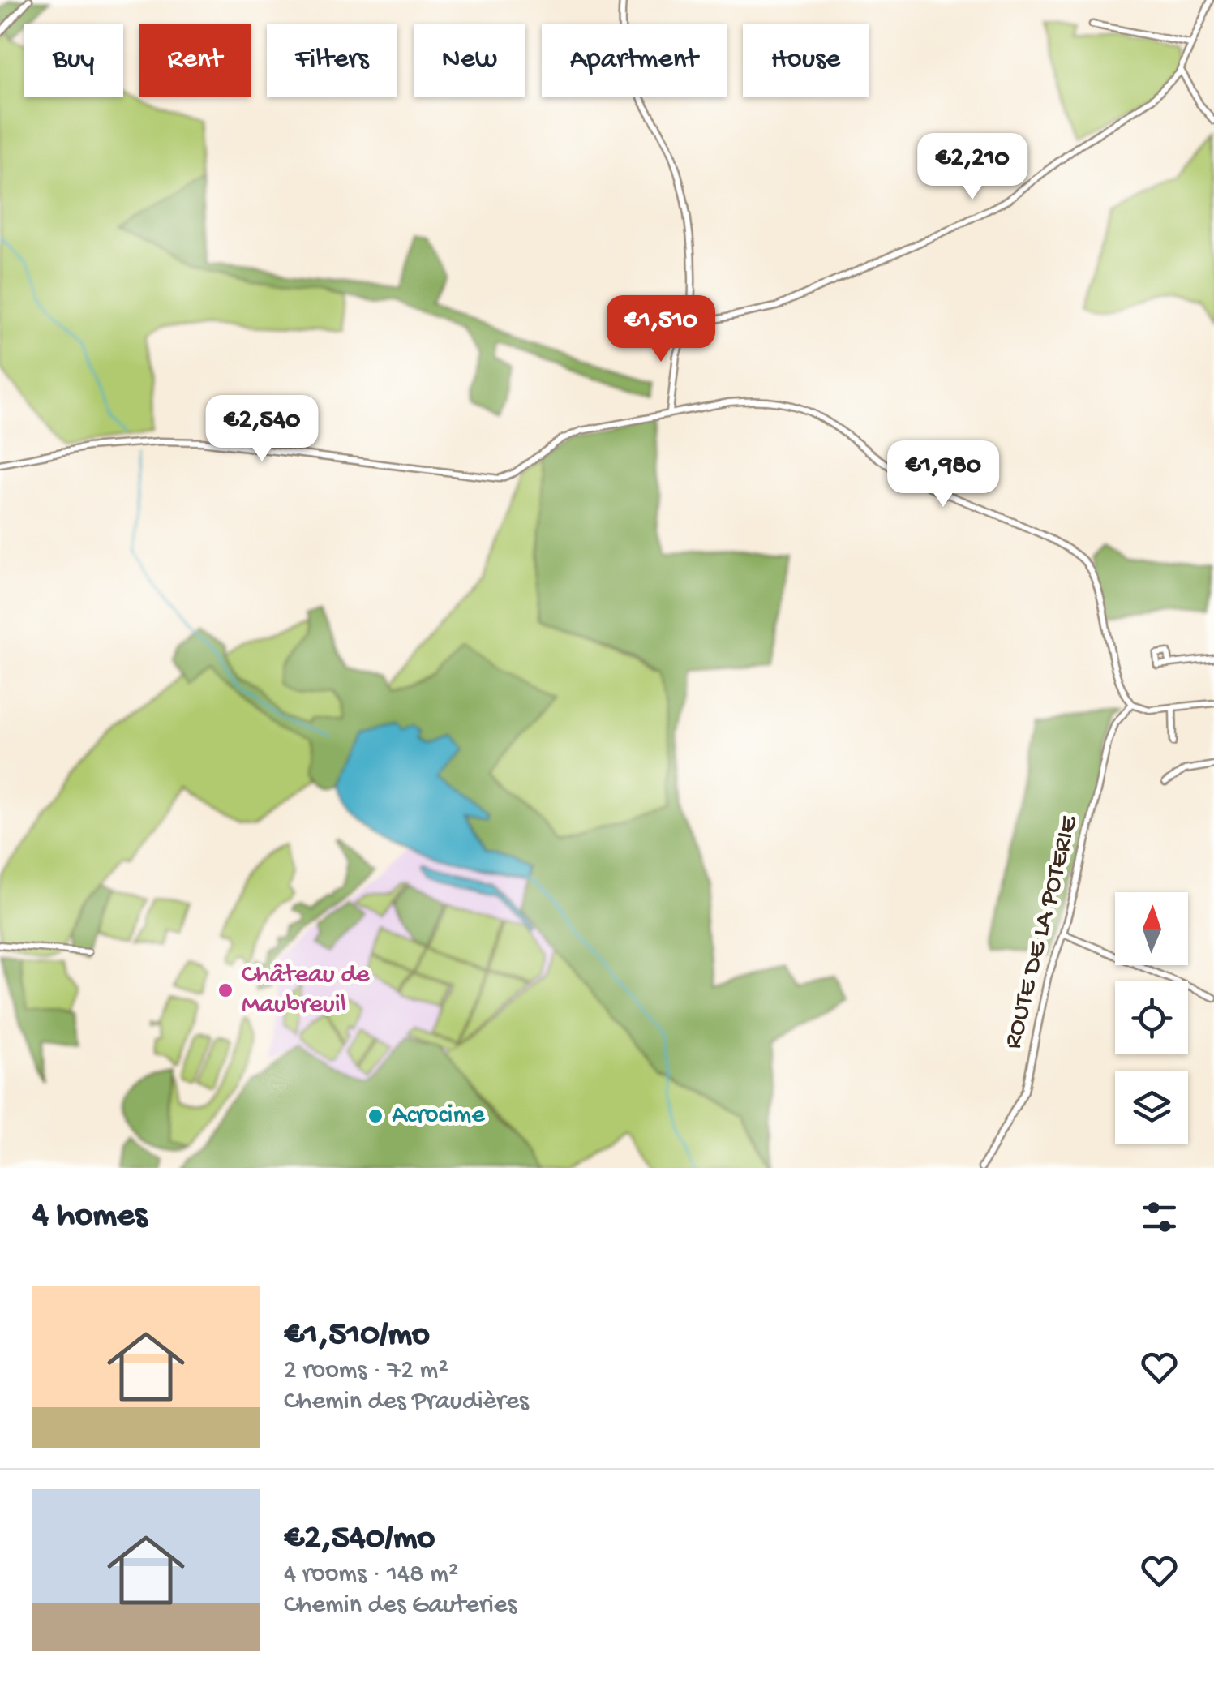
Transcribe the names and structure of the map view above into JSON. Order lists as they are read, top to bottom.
{
  "streets": {
    "street": ["ROUTE DE LA POTERIE"]
  },
  "places": ["Château de Maubreuil", "Acrocime"],
  "north": "top",
  "page": {
    "chip": [
      "Buy",
      "Rent",
      "Filters",
      "New",
      "Apartment",
      "House"
    ],
    "price": [
      "€2,210",
      "€1,510",
      "€2,540",
      "€1,980"
    ],
    "heading": "4 homes",
    "list": [
      {
        "name": "€1,510/mo",
        "note": "2 rooms · 72 m² · Chemin des Praudières"
      },
      {
        "name": "€2,540/mo",
        "note": "4 rooms · 148 m² · Chemin des Gauteries"
      }
    ]
  }
}
